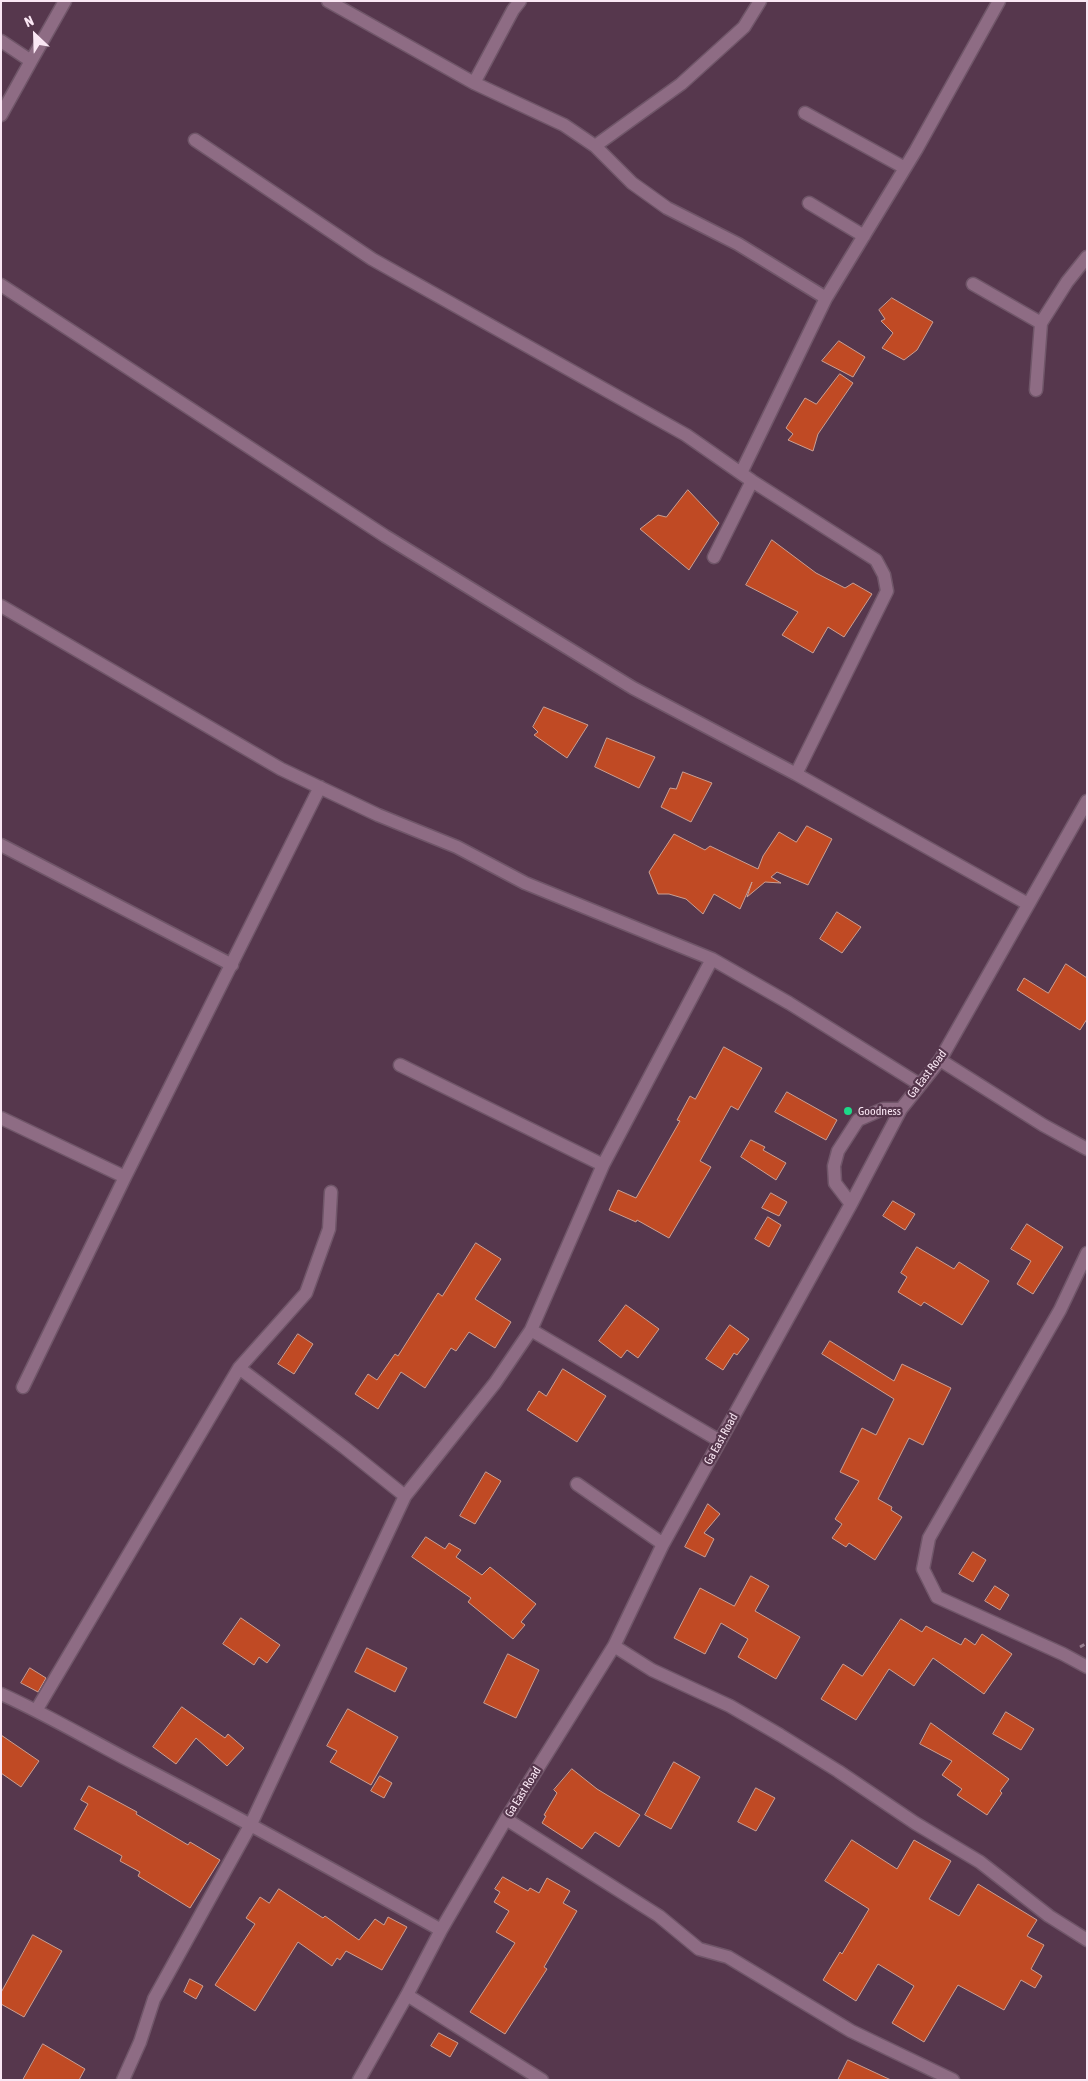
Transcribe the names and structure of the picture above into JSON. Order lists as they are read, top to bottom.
{
  "streets": {
    "street": ["Ga East Road"]
  },
  "places": ["Goodness"],
  "north": "top left"
}
